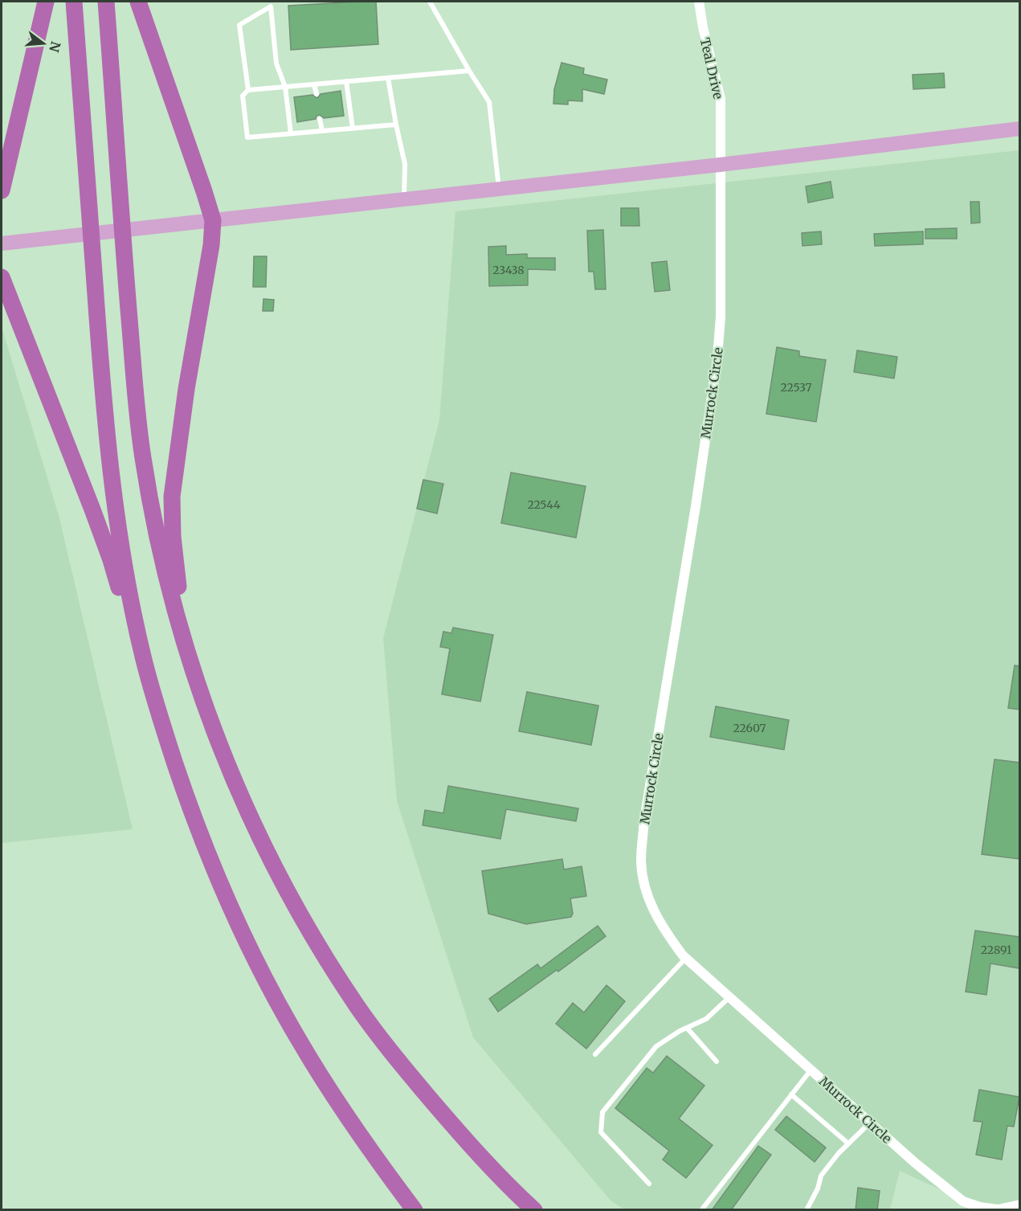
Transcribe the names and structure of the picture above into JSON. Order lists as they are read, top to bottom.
{
  "streets": {
    "street": ["Teal Drive", "Murrock Circle"]
  },
  "crossings": [
    ["Teal Drive", "Murrock Circle"]
  ],
  "house_numbers": [
    "23438",
    "22537",
    "22544",
    "22607",
    "22891"
  ],
  "north": "right"
}
